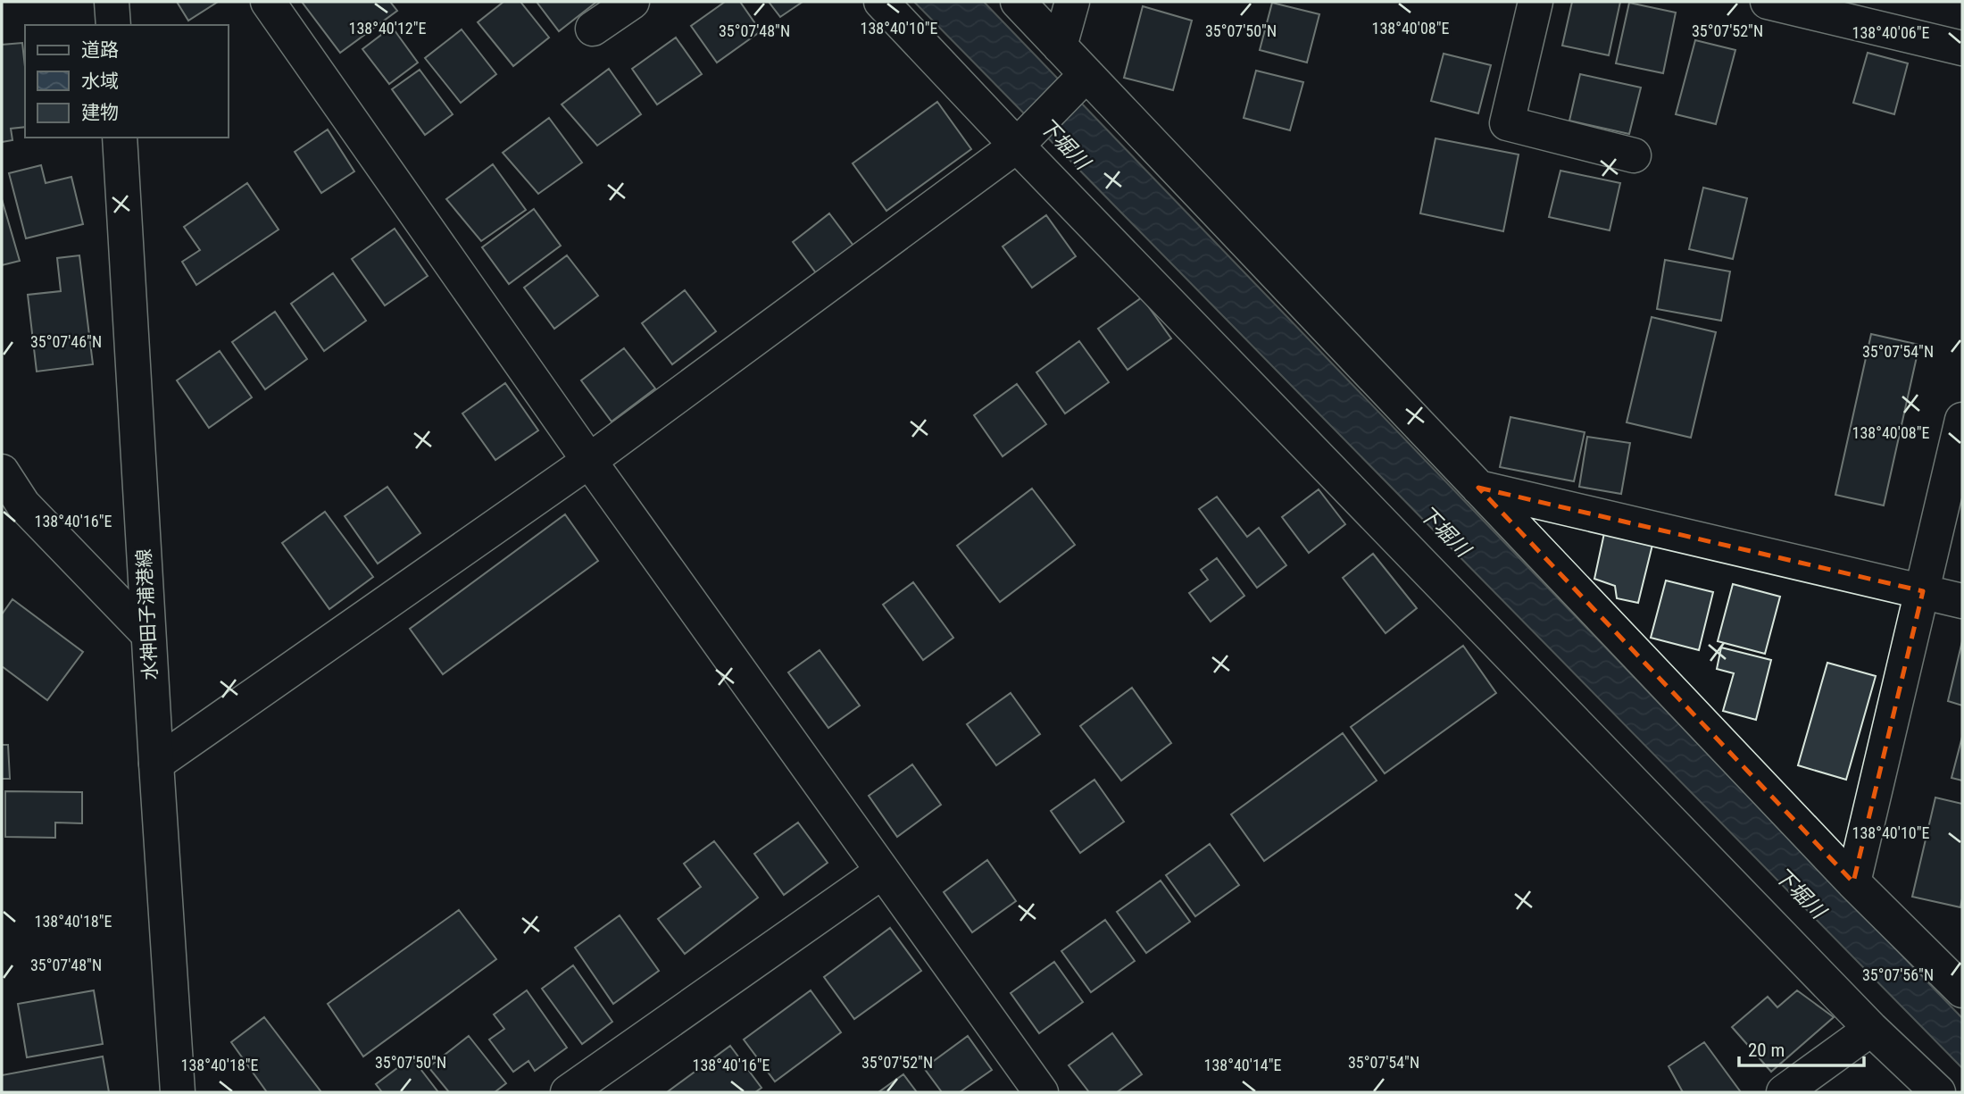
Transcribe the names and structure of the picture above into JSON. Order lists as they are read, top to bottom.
{
  "streets": {
    "street": ["水神田子浦港線"]
  },
  "water": ["下堀川"],
  "legend": ["道路", "水域", "建物"],
  "scale_bar": "20 m",
  "coordinates": [
    "138°40'12\"E",
    "138°40'10\"E",
    "138°40'08\"E",
    "35°07'48\"N",
    "35°07'50\"N",
    "35°07'52\"N",
    "138°40'06\"E",
    "35°07'46\"N",
    "35°07'54\"N",
    "138°40'16\"E",
    "138°40'18\"E",
    "35°07'56\"N",
    "138°40'14\"E"
  ]
}
